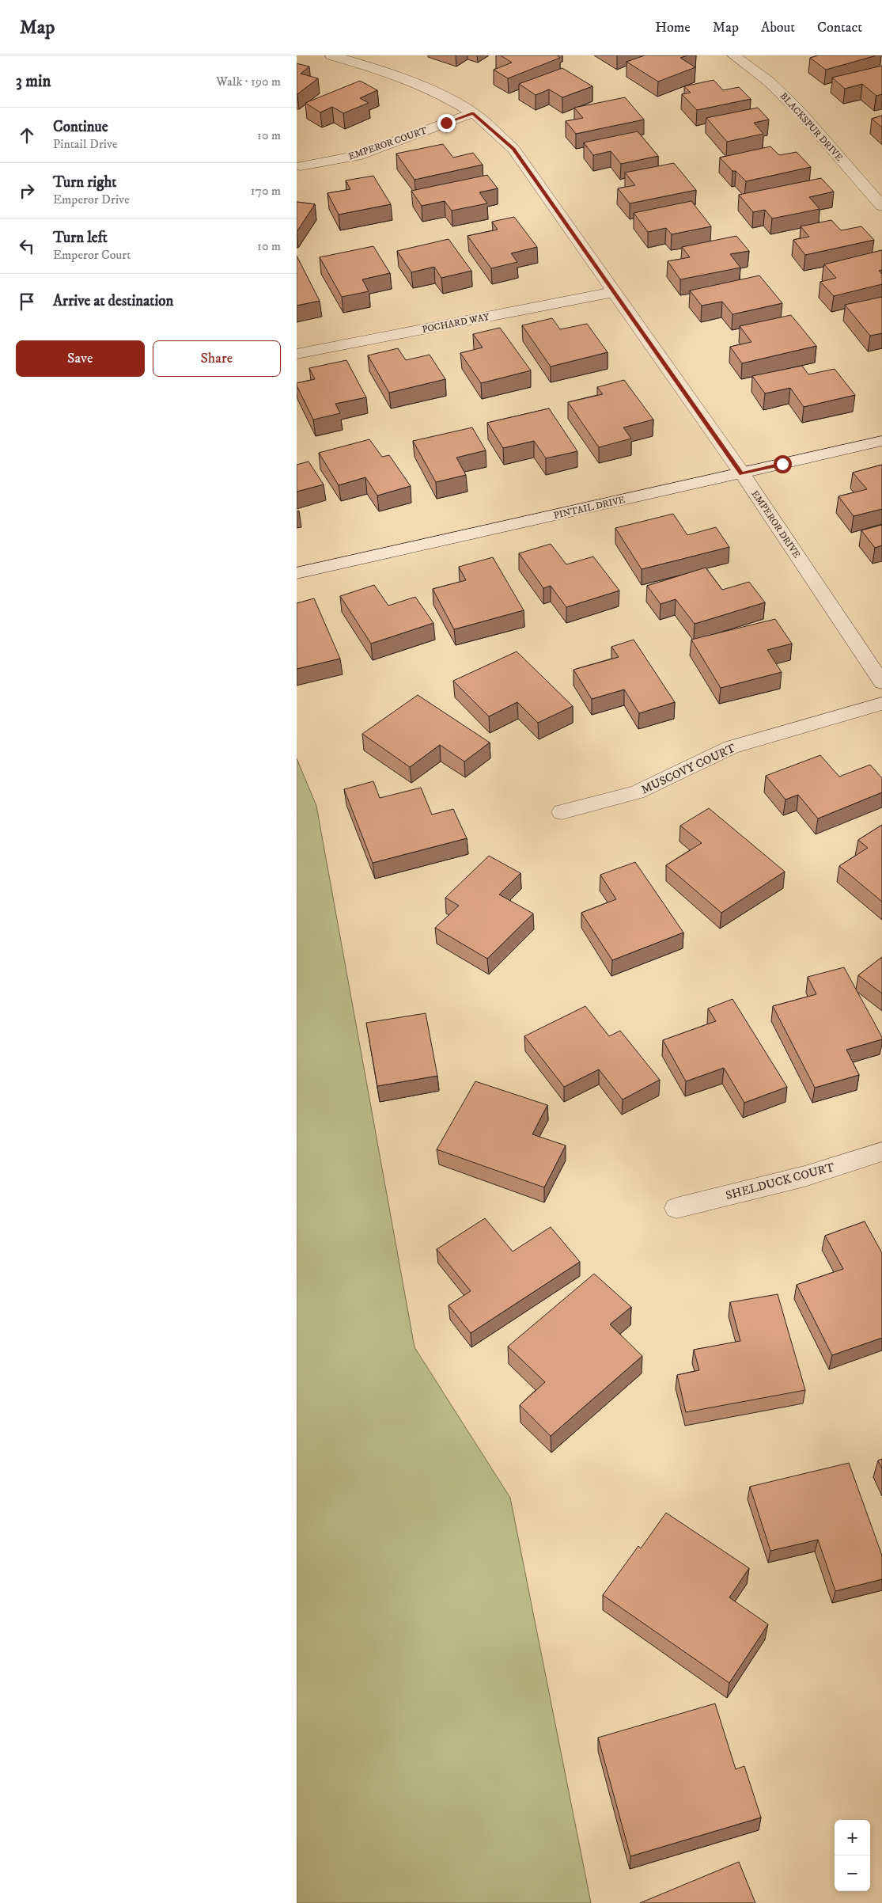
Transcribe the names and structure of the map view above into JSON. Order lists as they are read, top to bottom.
{
  "streets": {
    "street": [
      "BLACKSPUR DRIVE",
      "EMPEROR COURT",
      "POCHARD WAY",
      "PINTAIL DRIVE",
      "EMPEROR DRIVE",
      "MUSCOVY COURT",
      "SHELDUCK COURT"
    ]
  },
  "crossings": [
    ["EMPEROR COURT", "EMPEROR DRIVE"],
    ["POCHARD WAY", "EMPEROR DRIVE"],
    ["PINTAIL DRIVE", "EMPEROR DRIVE"]
  ],
  "page": {
    "header": "Map",
    "nav": [
      "Home",
      "Map",
      "About",
      "Contact"
    ],
    "heading": ["3 min", "Walk · 190 m"],
    "list": [
      ["Continue", "Pintail Drive", "10 m"],
      ["Turn right", "Emperor Drive", "170 m"],
      ["Turn left", "Emperor Court", "10 m"],
      "Arrive at destination"
    ],
    "buttons": ["Save", "Share"],
    "map_buttons": ["+", "−"]
  }
}
